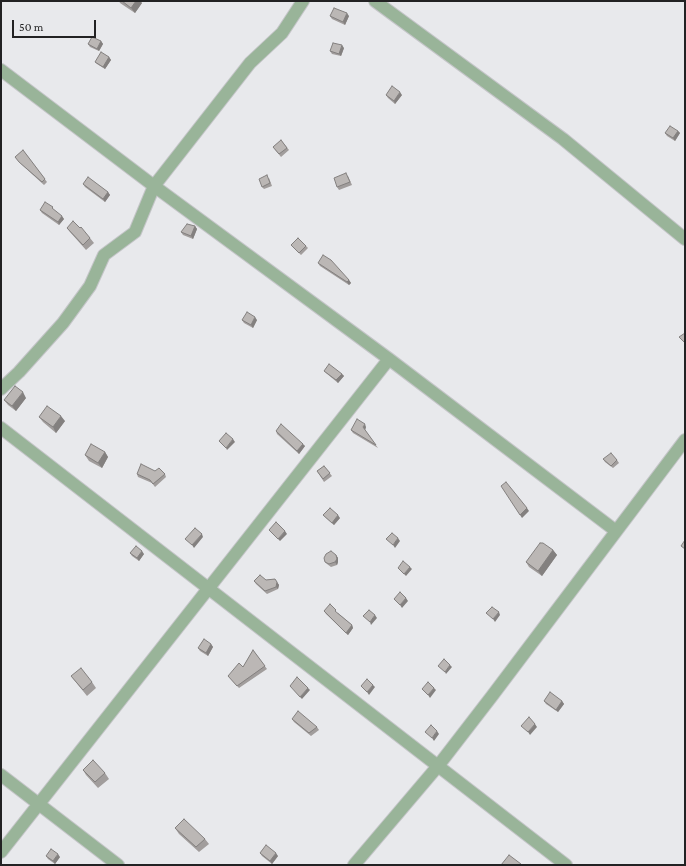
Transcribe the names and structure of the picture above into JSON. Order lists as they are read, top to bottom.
{
  "scale_bar": "50 m"
}
